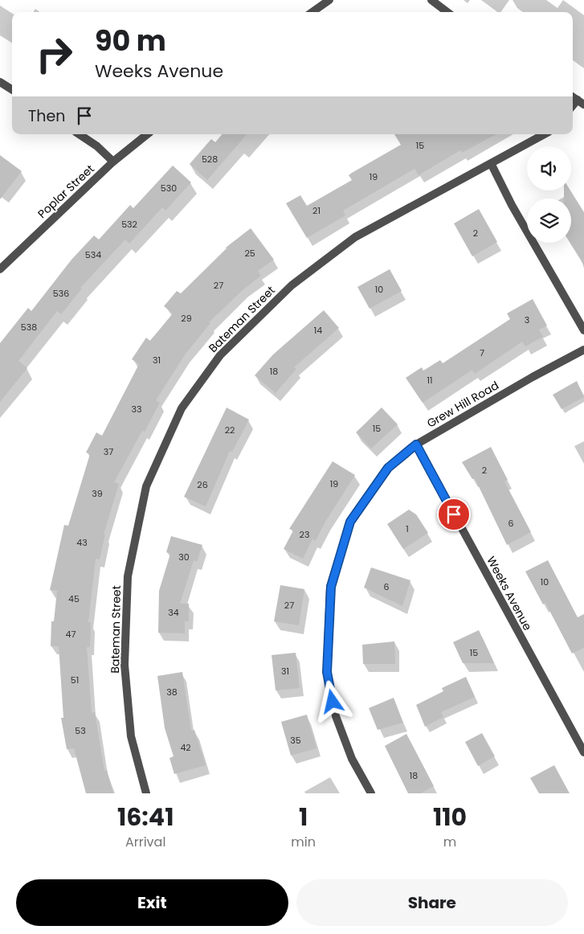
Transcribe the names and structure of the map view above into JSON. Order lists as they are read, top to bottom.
{
  "streets": {
    "street": [
      "Poplar Street",
      "Bateman Street",
      "Grew Hill Road",
      "Weeks Avenue"
    ]
  },
  "crossings": [
    ["Grew Hill Road", "Weeks Avenue"]
  ],
  "house_numbers": [
    "15",
    "528",
    "19",
    "530",
    "21",
    "532",
    "2",
    "25",
    "534",
    "27",
    "10",
    "536",
    "29",
    "3",
    "538",
    "14",
    "7",
    "31",
    "18",
    "11",
    "33",
    "15",
    "22",
    "37",
    "2",
    "19",
    "26",
    "39",
    "6",
    "1",
    "23",
    "43",
    "30",
    "10",
    "6",
    "45",
    "27",
    "34",
    "47",
    "15",
    "31",
    "51",
    "38",
    "53",
    "35",
    "42",
    "18"
  ],
  "page": {
    "turn": ["90 m", "Weeks Avenue"],
    "then": "Then",
    "eta": [
      "16:41",
      "Arrival",
      "1",
      "min",
      "110",
      "m"
    ],
    "buttons": ["Exit", "Share"]
  }
}
